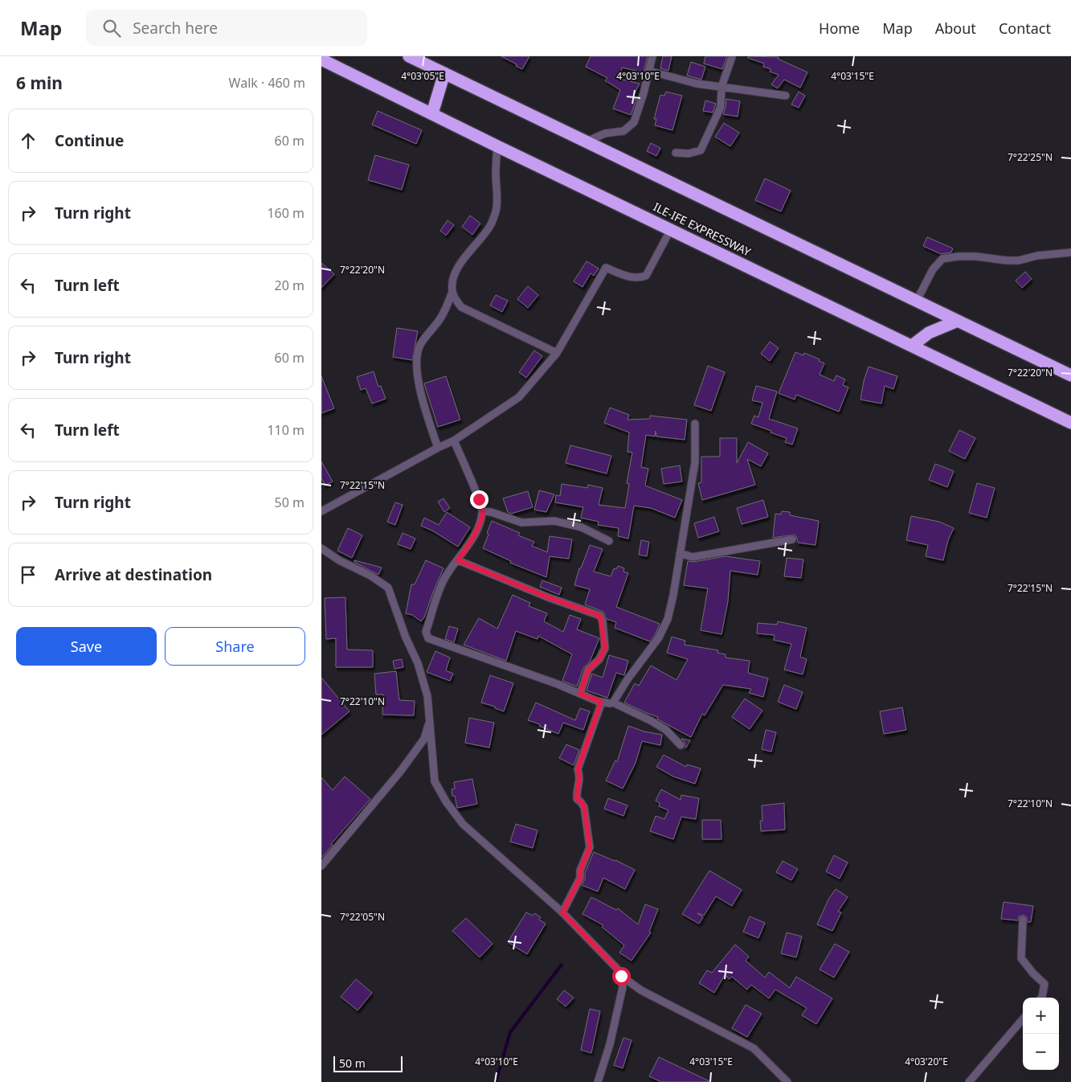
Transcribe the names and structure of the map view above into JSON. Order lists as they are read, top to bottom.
{
  "streets": {
    "highway": ["ILE-IFE EXPRESSWAY"]
  },
  "scale_bar": "50 m",
  "page": {
    "header": "Map",
    "search": "Search here",
    "nav": [
      "Home",
      "Map",
      "About",
      "Contact"
    ],
    "heading": ["6 min", "Walk · 460 m"],
    "list": [
      ["Continue", "60 m"],
      ["Turn right", "160 m"],
      ["Turn left", "20 m"],
      ["Turn right", "60 m"],
      ["Turn left", "110 m"],
      ["Turn right", "50 m"],
      "Arrive at destination"
    ],
    "buttons": ["Save", "Share"],
    "map_buttons": ["+", "−"],
    "scale": "50 m"
  },
  "coordinates": [
    "4°03'05\"E",
    "4°03'10\"E",
    "4°03'15\"E",
    "7°22'25\"N",
    "7°22'20\"N",
    "7°22'15\"N",
    "7°22'10\"N",
    "7°22'05\"N",
    "4°03'20\"E"
  ]
}
